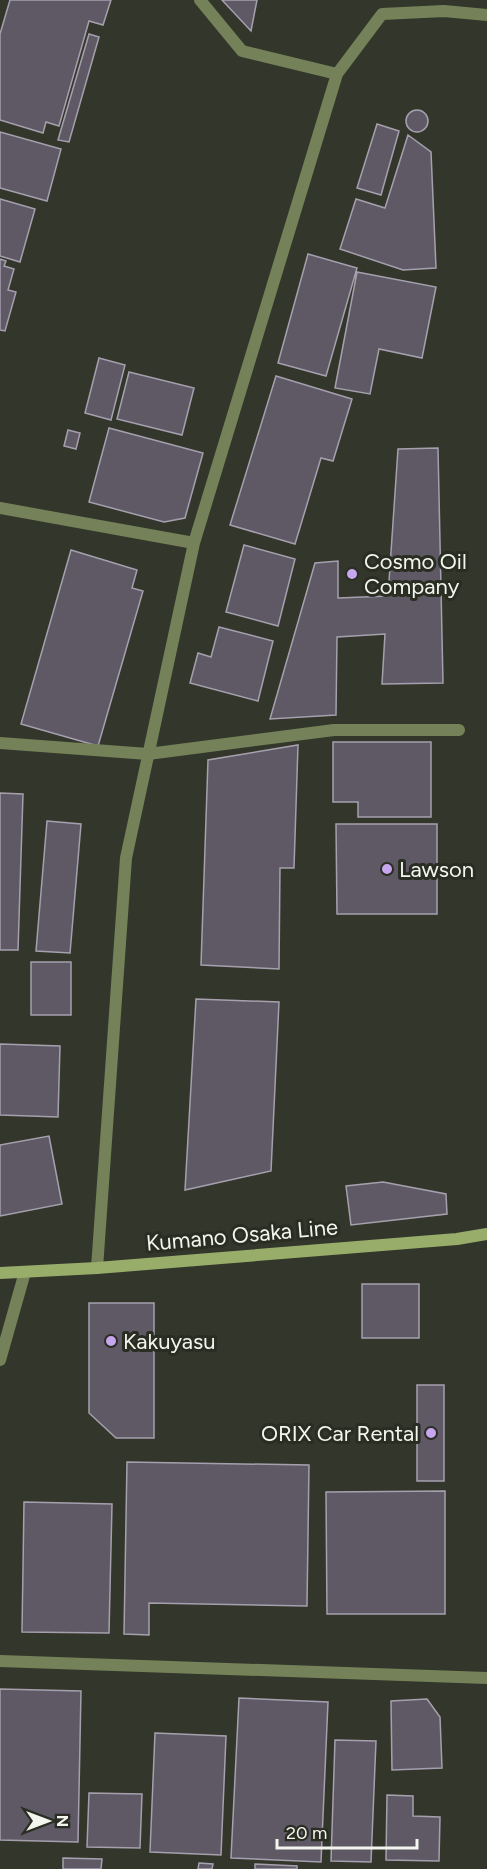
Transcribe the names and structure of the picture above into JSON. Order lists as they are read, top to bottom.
{
  "streets": {
    "main road": ["Kumano Osaka Line"]
  },
  "places": [
    "Cosmo Oil Company",
    "Lawson",
    "Kakuyasu",
    "ORIX Car Rental"
  ],
  "scale_bar": "20 m",
  "north": "right"
}
